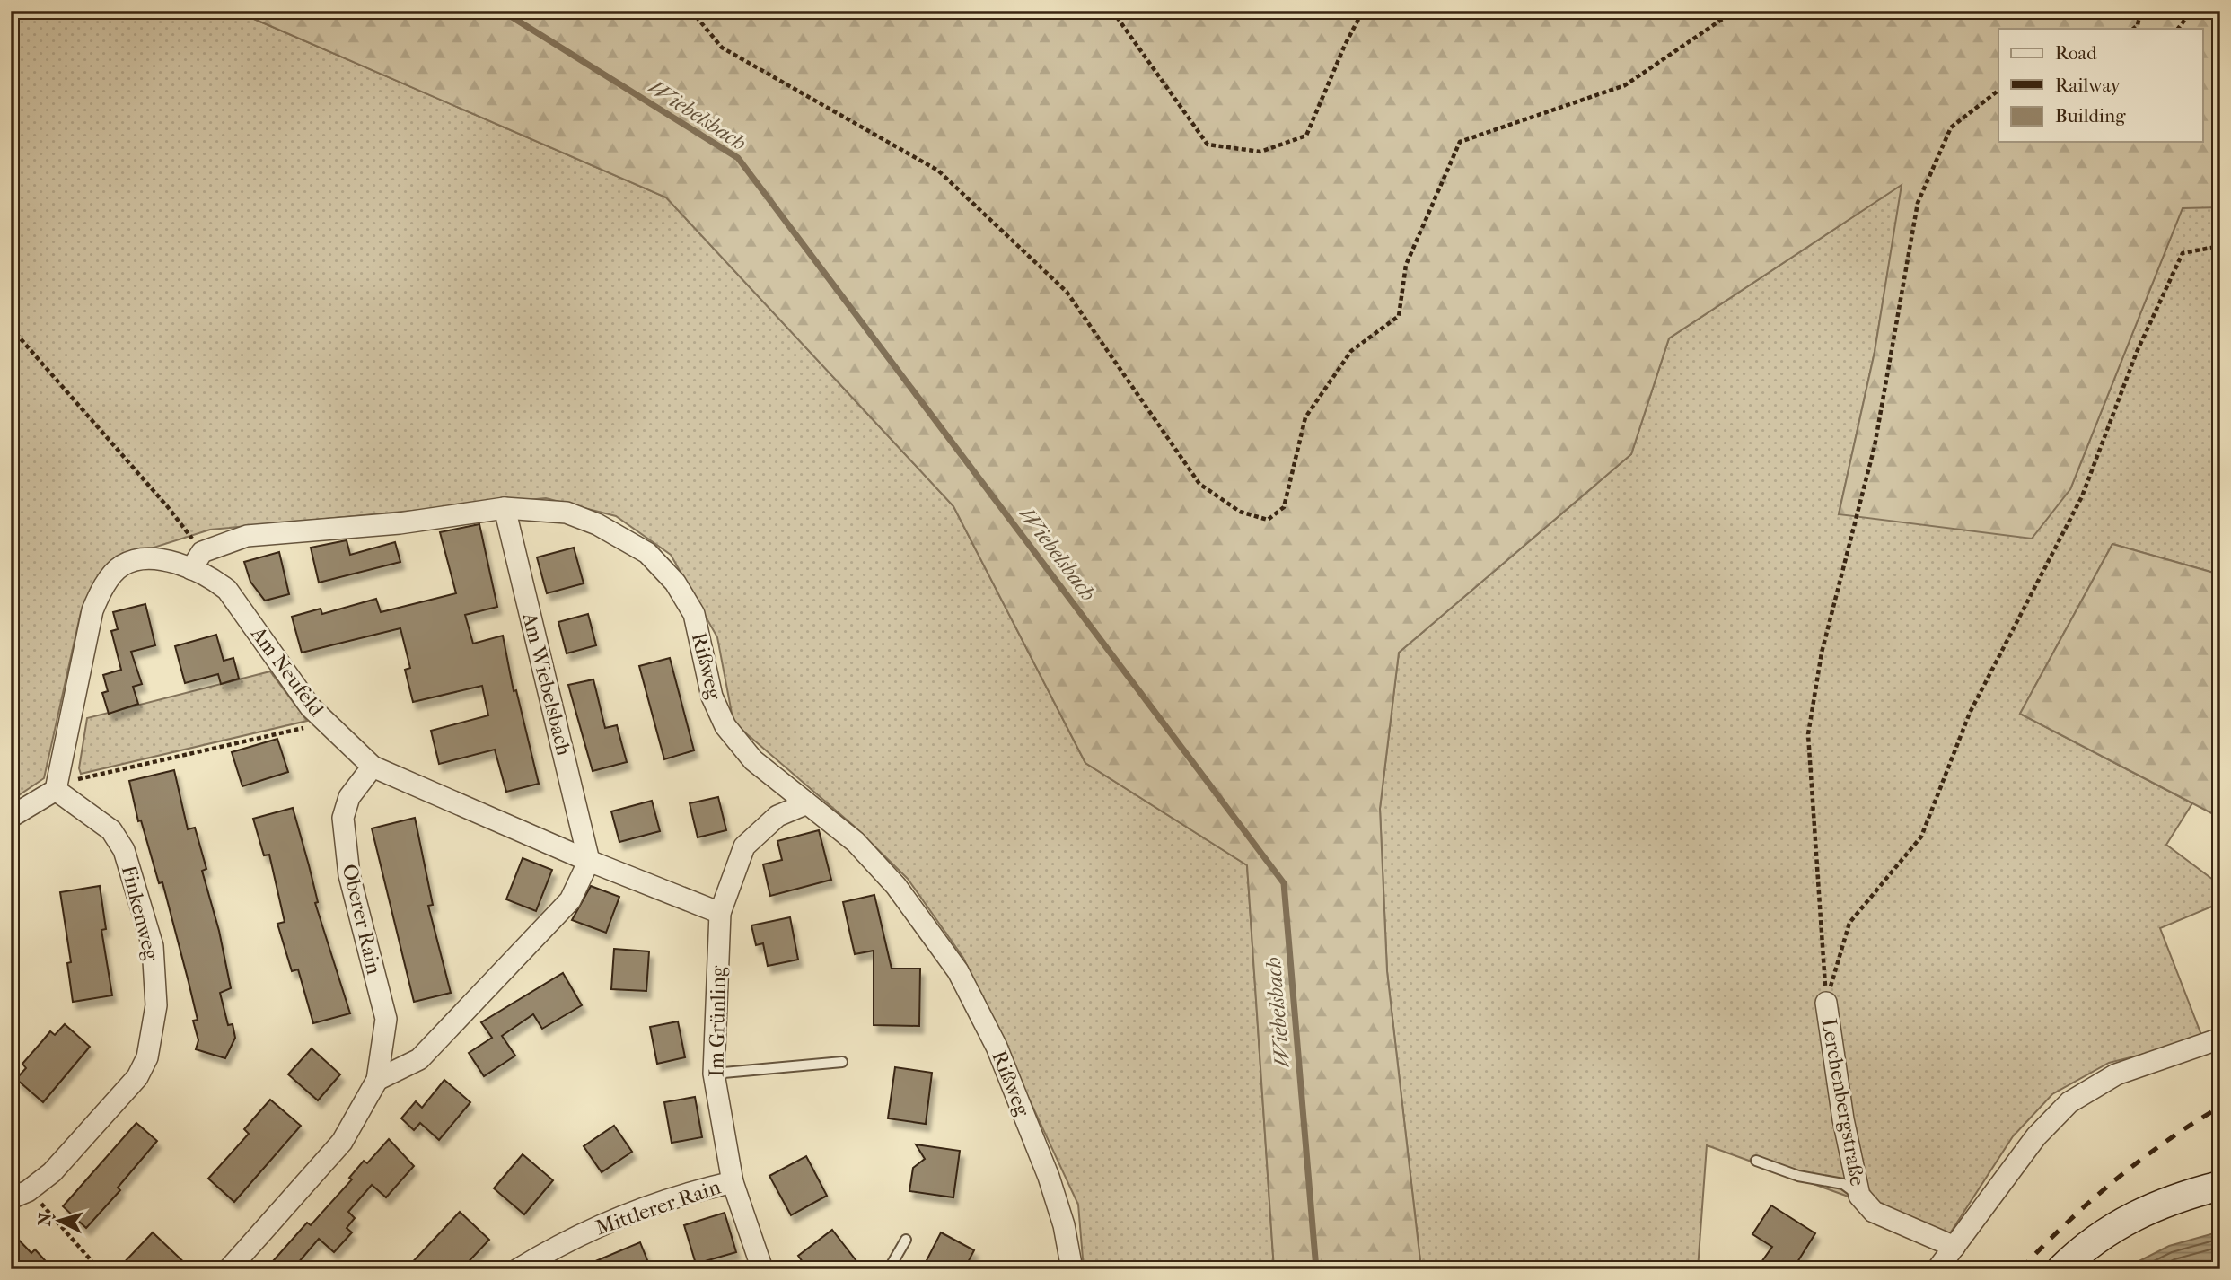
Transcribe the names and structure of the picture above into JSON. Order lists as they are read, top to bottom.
{
  "streets": {
    "street": [
      "Rißweg",
      "Am Neufeld",
      "Am Wiebelsbach",
      "Finkenweg",
      "Oberer Rain",
      "Im Grünling",
      "Lerchenbergstraße",
      "Mittlerer Rain"
    ]
  },
  "crossings": [
    ["Rißweg", "Am Neufeld"],
    ["Rißweg", "Am Wiebelsbach"],
    ["Rißweg", "Im Grünling"],
    ["Am Neufeld", "Am Wiebelsbach"],
    ["Am Neufeld", "Finkenweg"],
    ["Am Neufeld", "Oberer Rain"],
    ["Am Neufeld", "Im Grünling"],
    ["Im Grünling", "Mittlerer Rain"]
  ],
  "water": ["Wiebelsbach"],
  "legend": ["Road", "Railway", "Building"],
  "north": "left"
}
